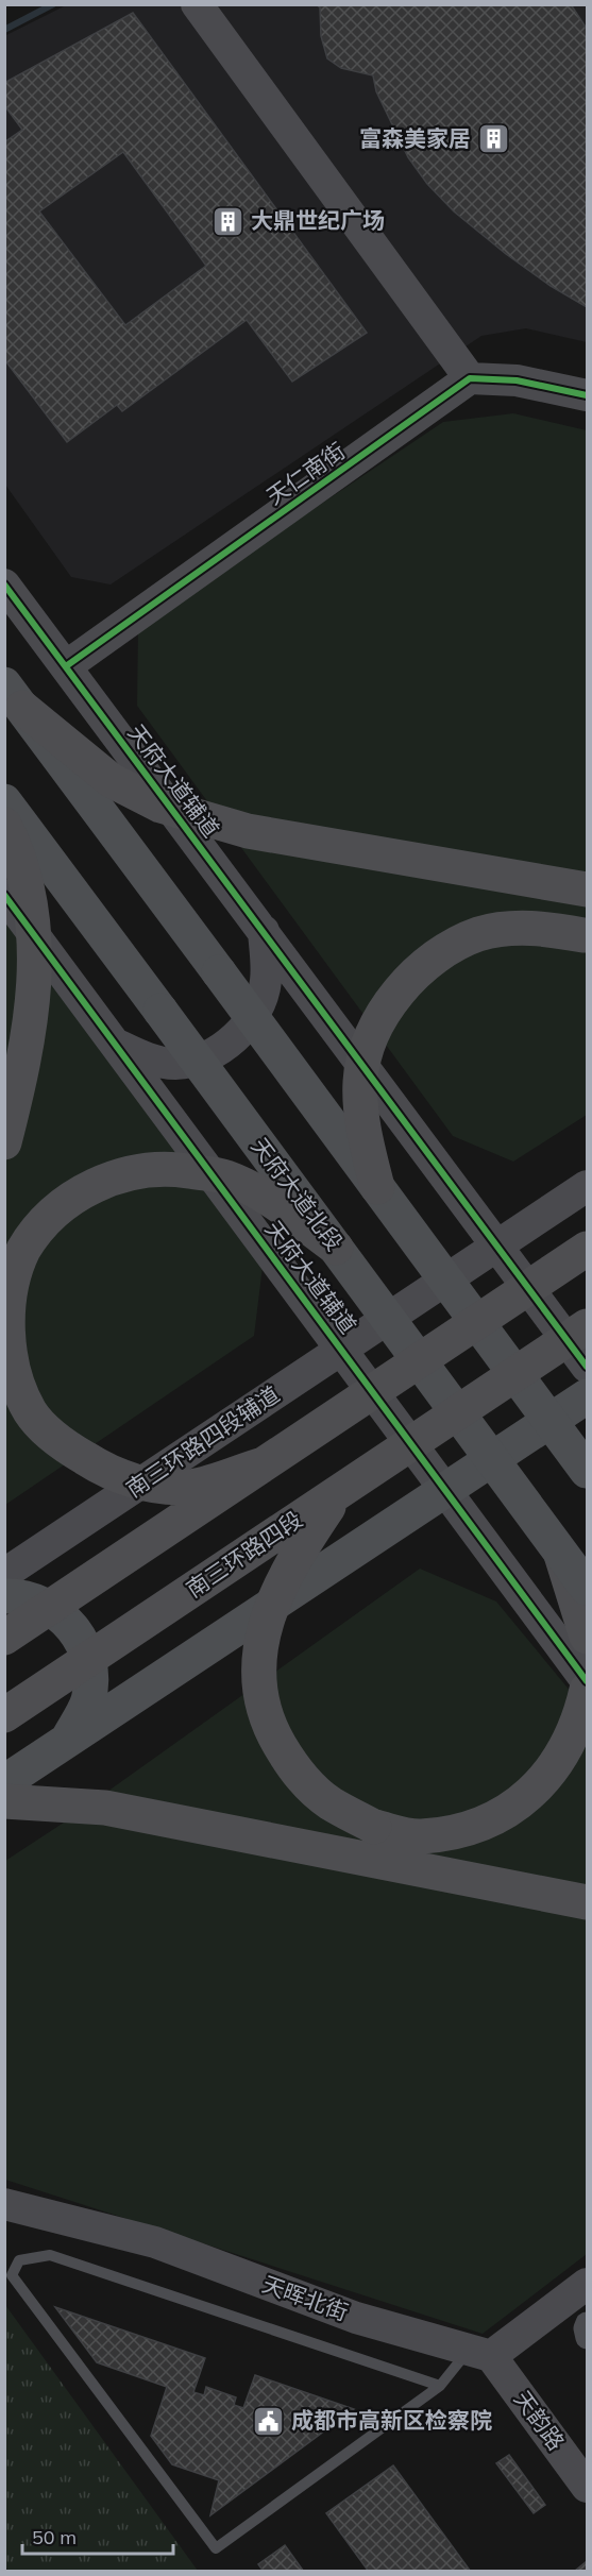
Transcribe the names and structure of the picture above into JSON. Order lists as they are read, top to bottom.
{
  "streets": {
    "highway": ["南三环路四段"],
    "main road": ["天府大道北段"],
    "street": [
      "天仁南街",
      "天府大道辅道",
      "南三环路四段辅道",
      "天晖北街",
      "天韵路"
    ]
  },
  "crossings": [
    ["天仁南街", "天府大道辅道"],
    ["天府大道辅道", "南三环路四段辅道"],
    ["天晖北街", "天韵路"]
  ],
  "places": {
    "building": ["富森美家居", "大鼎世纪广场"],
    "public building": ["成都市高新区检察院"]
  },
  "scale_bar": "50 m"
}
